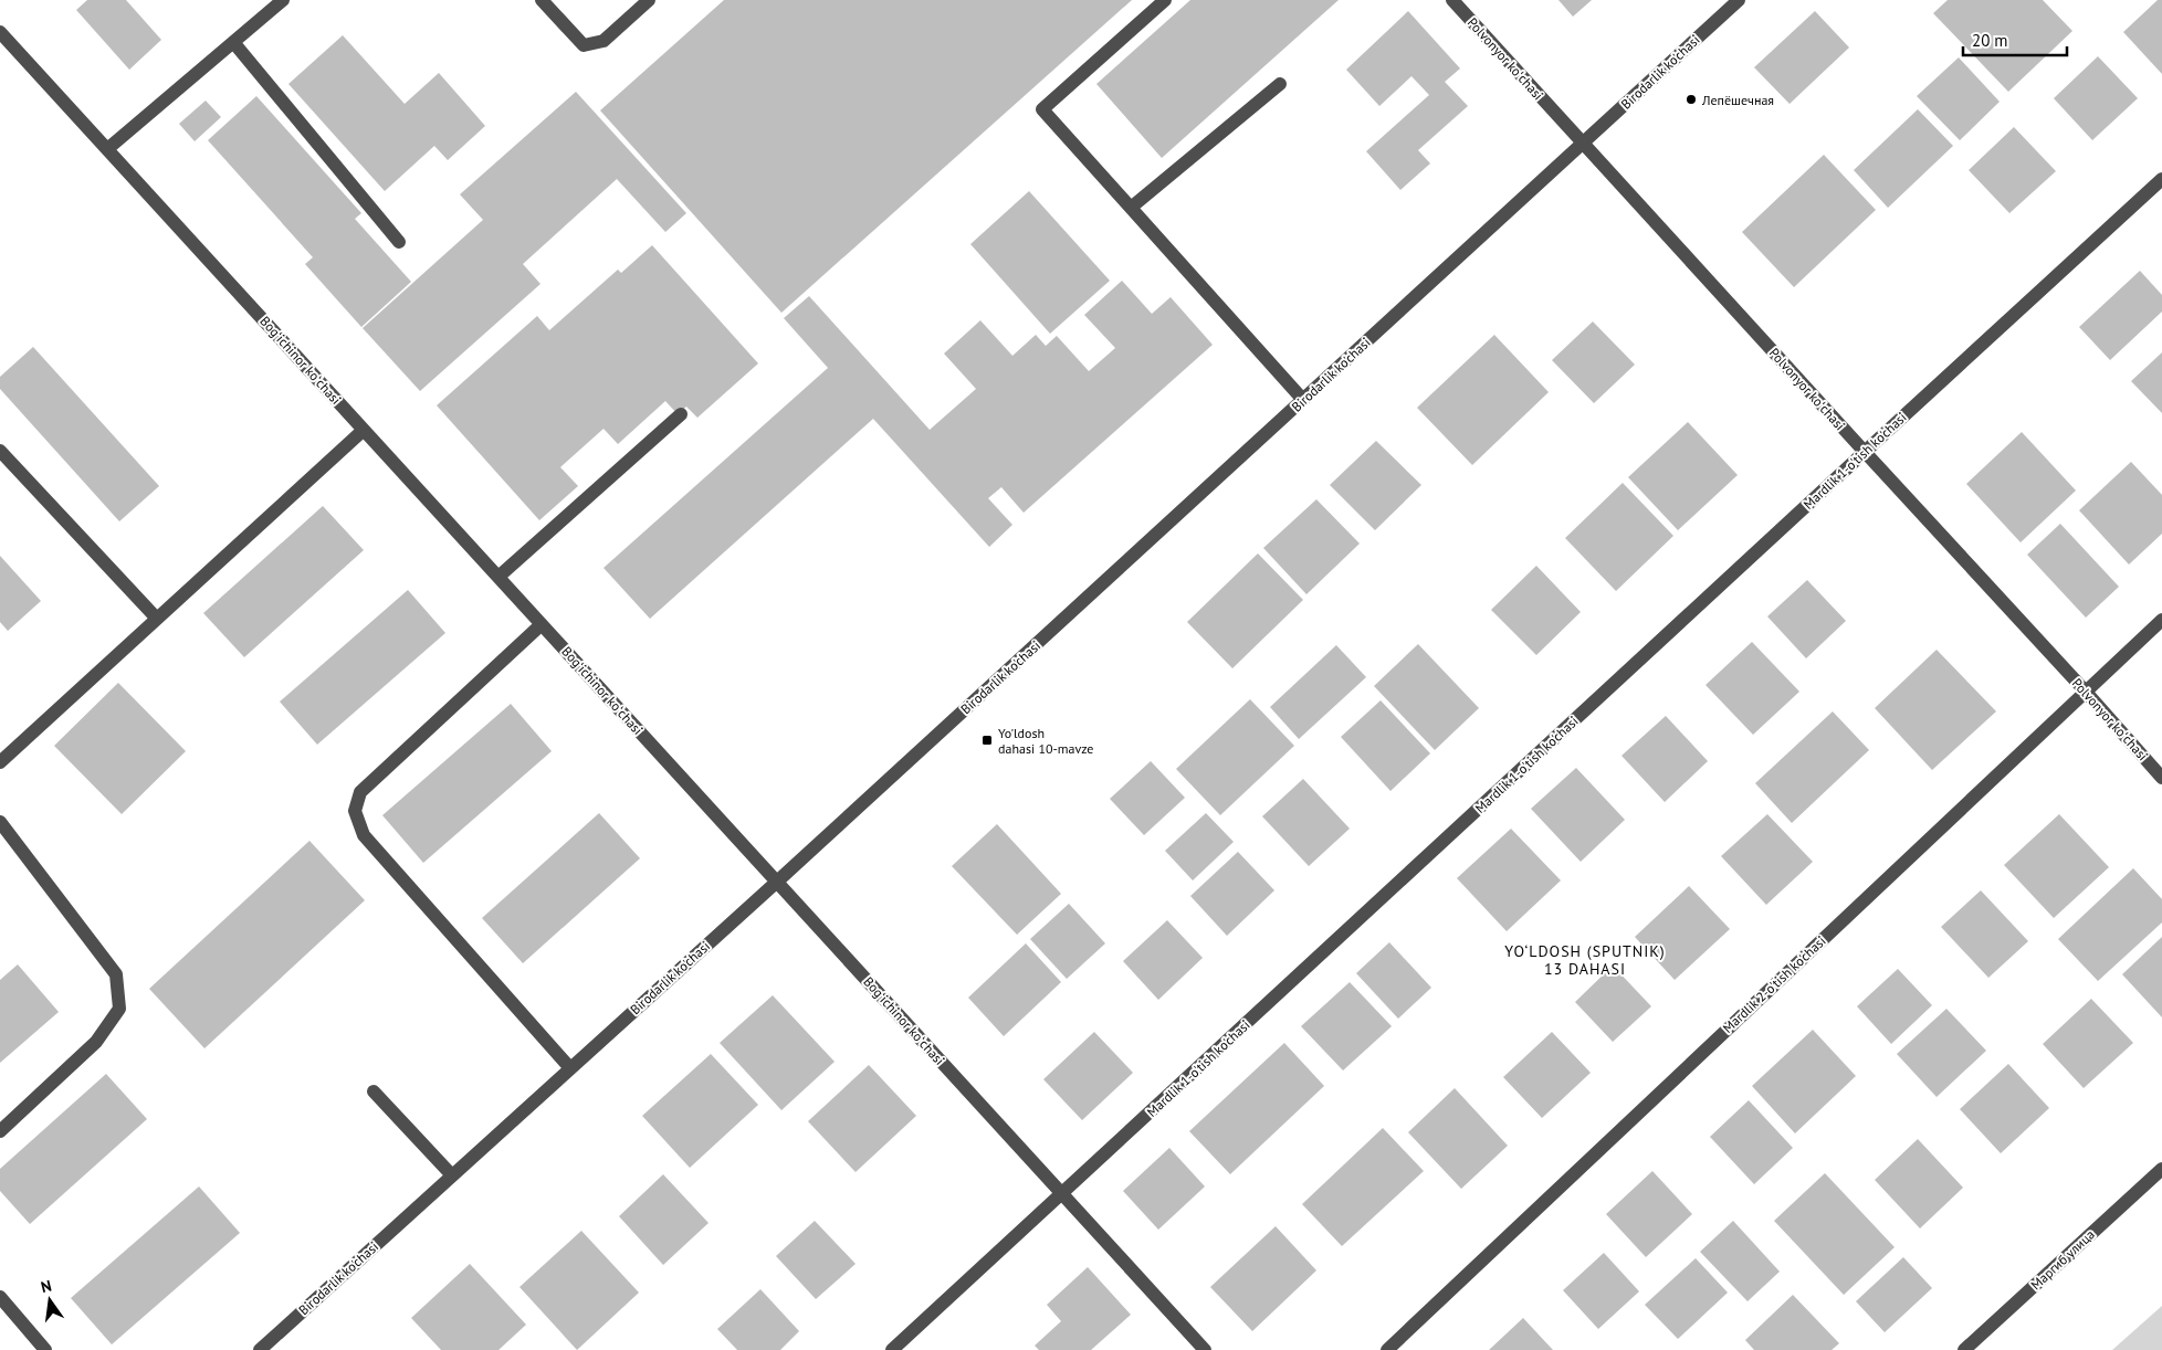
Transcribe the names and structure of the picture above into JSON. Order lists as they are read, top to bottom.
{
  "streets": {
    "street": [
      "Polvonyor koʻchasi",
      "Birodarlik ko'chasi",
      "Bogʻichinor koʻchasi",
      "Mardlik 1-o'tish ko'chasi",
      "Mardlik 2-o'tish ko'chasi",
      "Маргиб улица"
    ]
  },
  "crossings": [
    ["Polvonyor koʻchasi", "Birodarlik ko'chasi"],
    ["Polvonyor koʻchasi", "Mardlik 1-o'tish ko'chasi"],
    ["Polvonyor koʻchasi", "Mardlik 2-o'tish ko'chasi"],
    ["Birodarlik ko'chasi", "Bogʻichinor koʻchasi"],
    ["Bogʻichinor koʻchasi", "Mardlik 1-o'tish ko'chasi"]
  ],
  "districts": ["YO‘LDOSH (SPUTNIK) 13 DAHASI"],
  "places": {
    "other": ["Лепёшечная"],
    "transit": ["Yo'ldosh dahasi 10-mavze"]
  },
  "scale_bar": "20 m",
  "north": "top"
}
